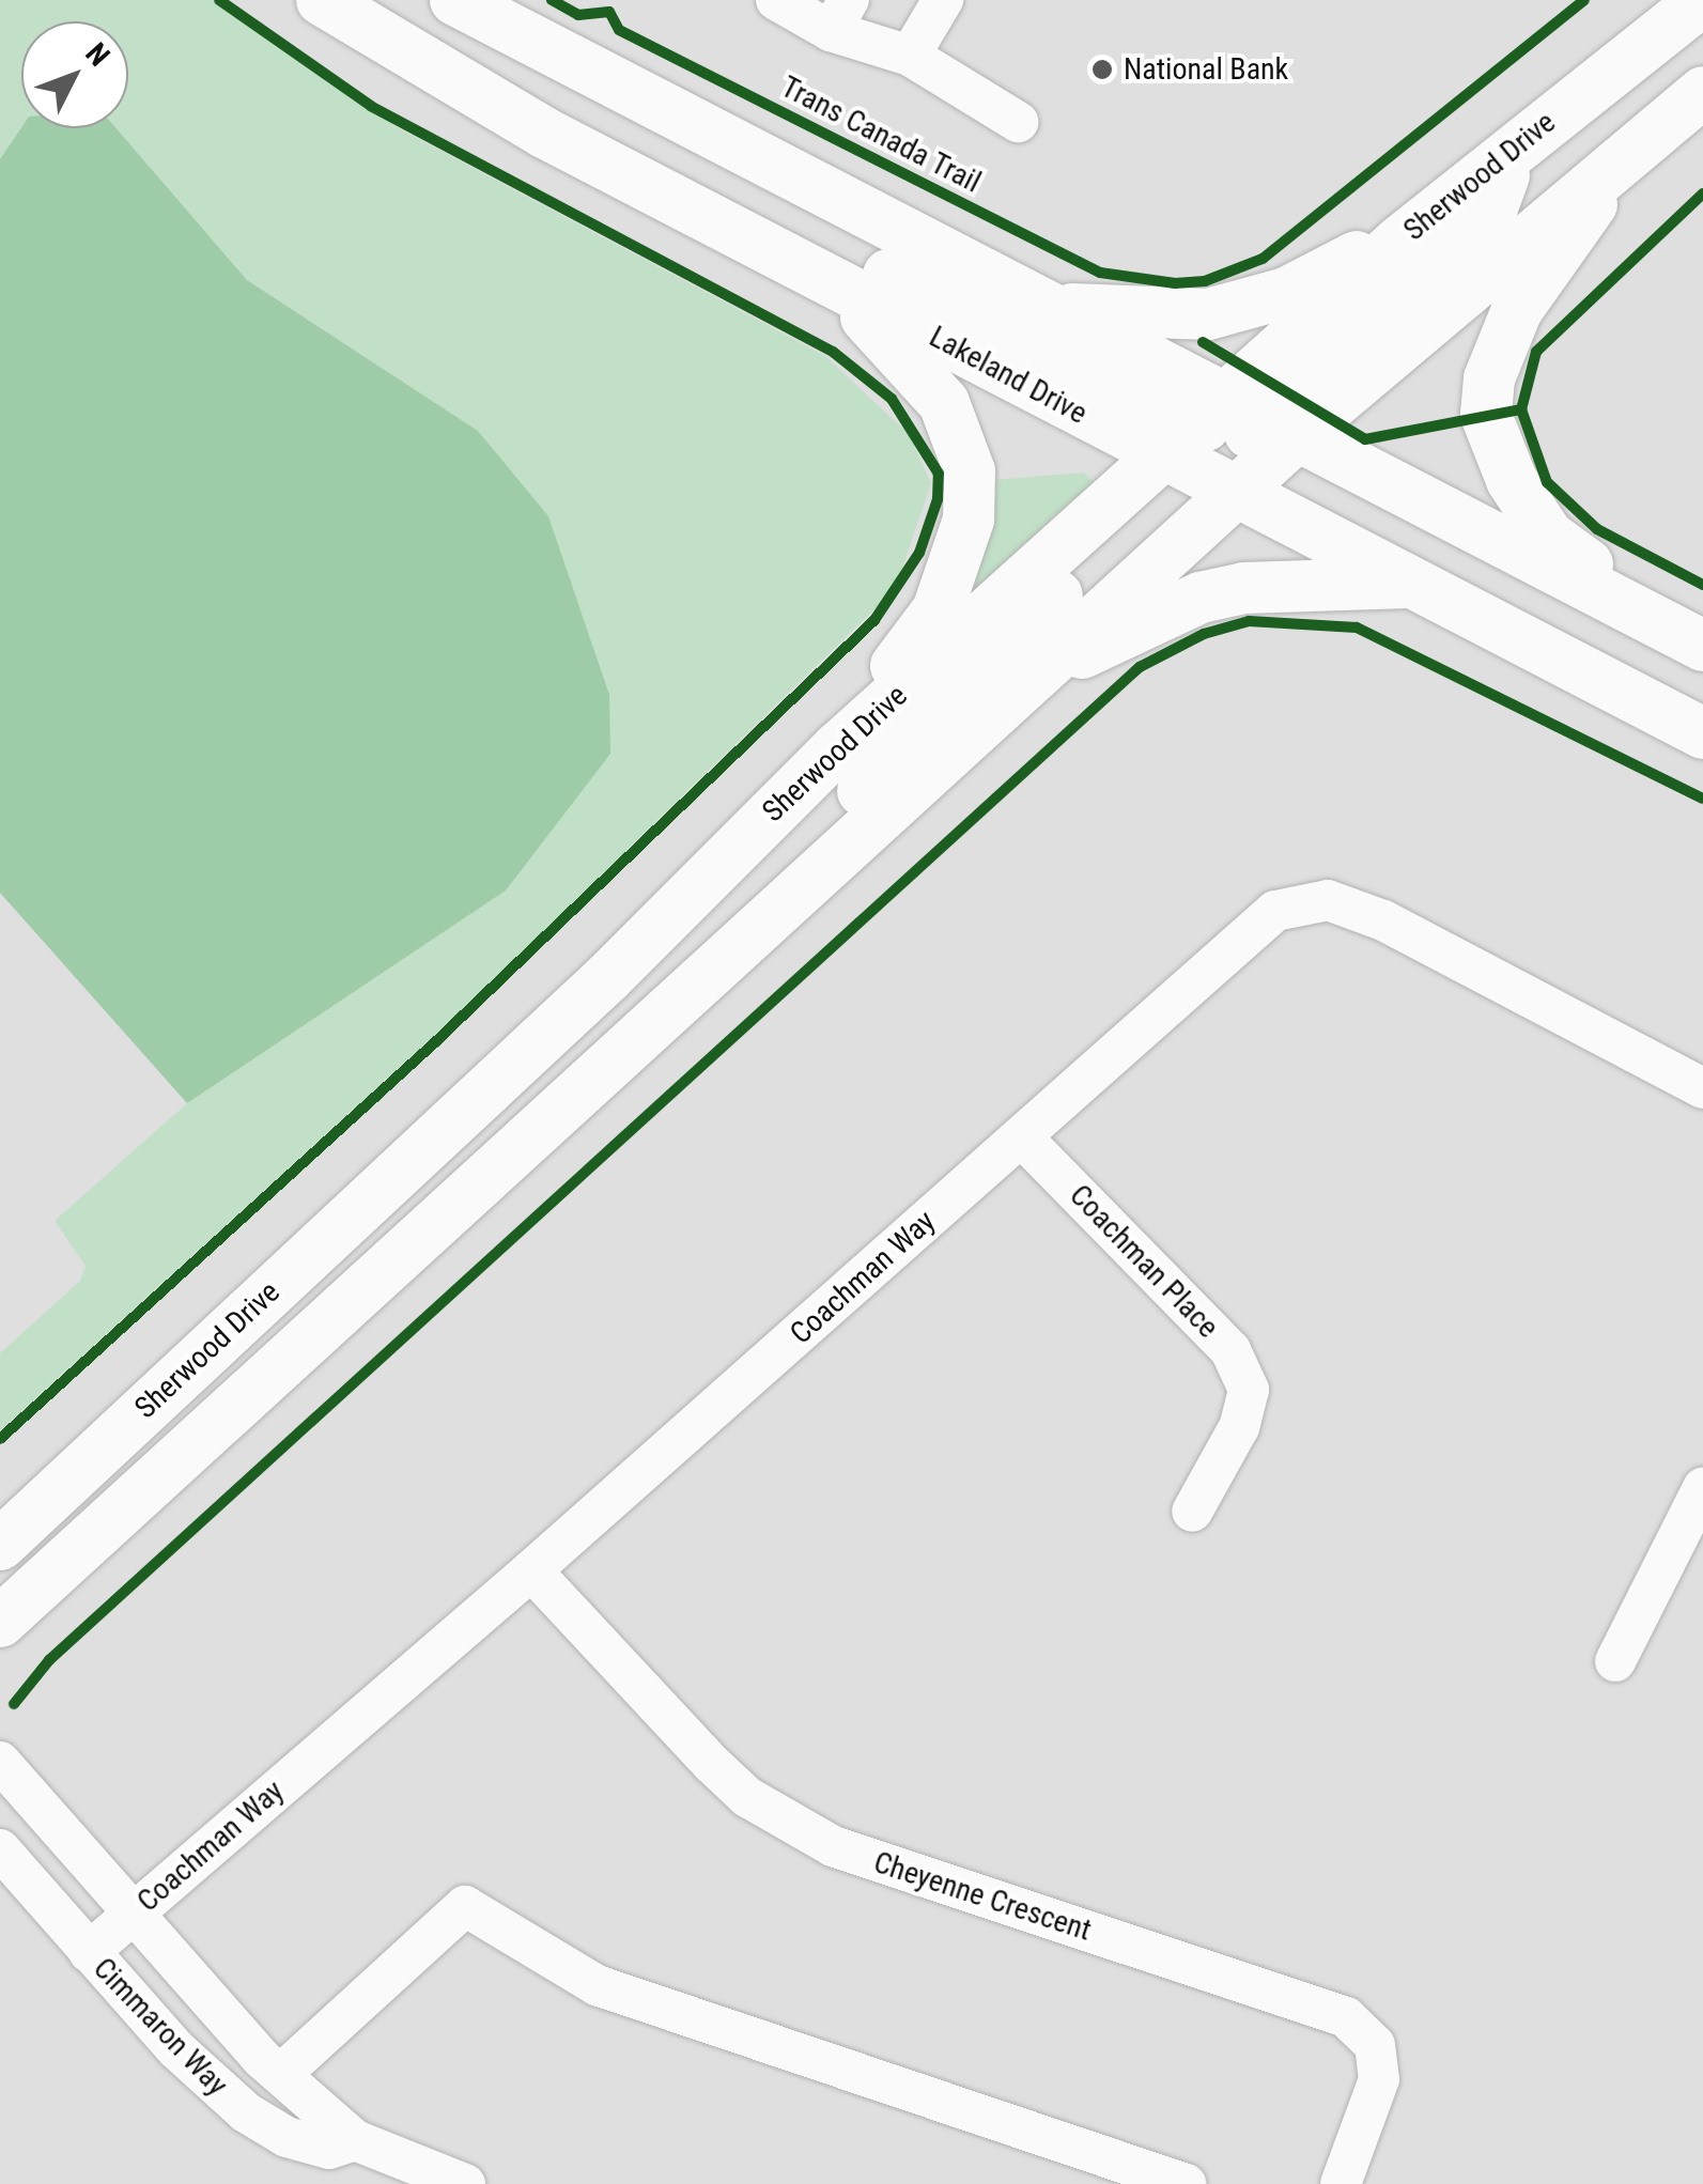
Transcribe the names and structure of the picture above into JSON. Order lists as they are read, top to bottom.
{
  "streets": {
    "main road": ["Sherwood Drive", "Lakeland Drive"],
    "street": [
      "Coachman Place",
      "Coachman Way",
      "Cheyenne Crescent",
      "Cimmaron Way"
    ],
    "cycle path": ["Trans Canada Trail"]
  },
  "crossings": [
    ["Sherwood Drive", "Lakeland Drive"],
    ["Coachman Place", "Coachman Way"],
    ["Coachman Way", "Cheyenne Crescent"],
    ["Coachman Way", "Cimmaron Way"]
  ],
  "places": ["National Bank"],
  "north": "top right"
}
